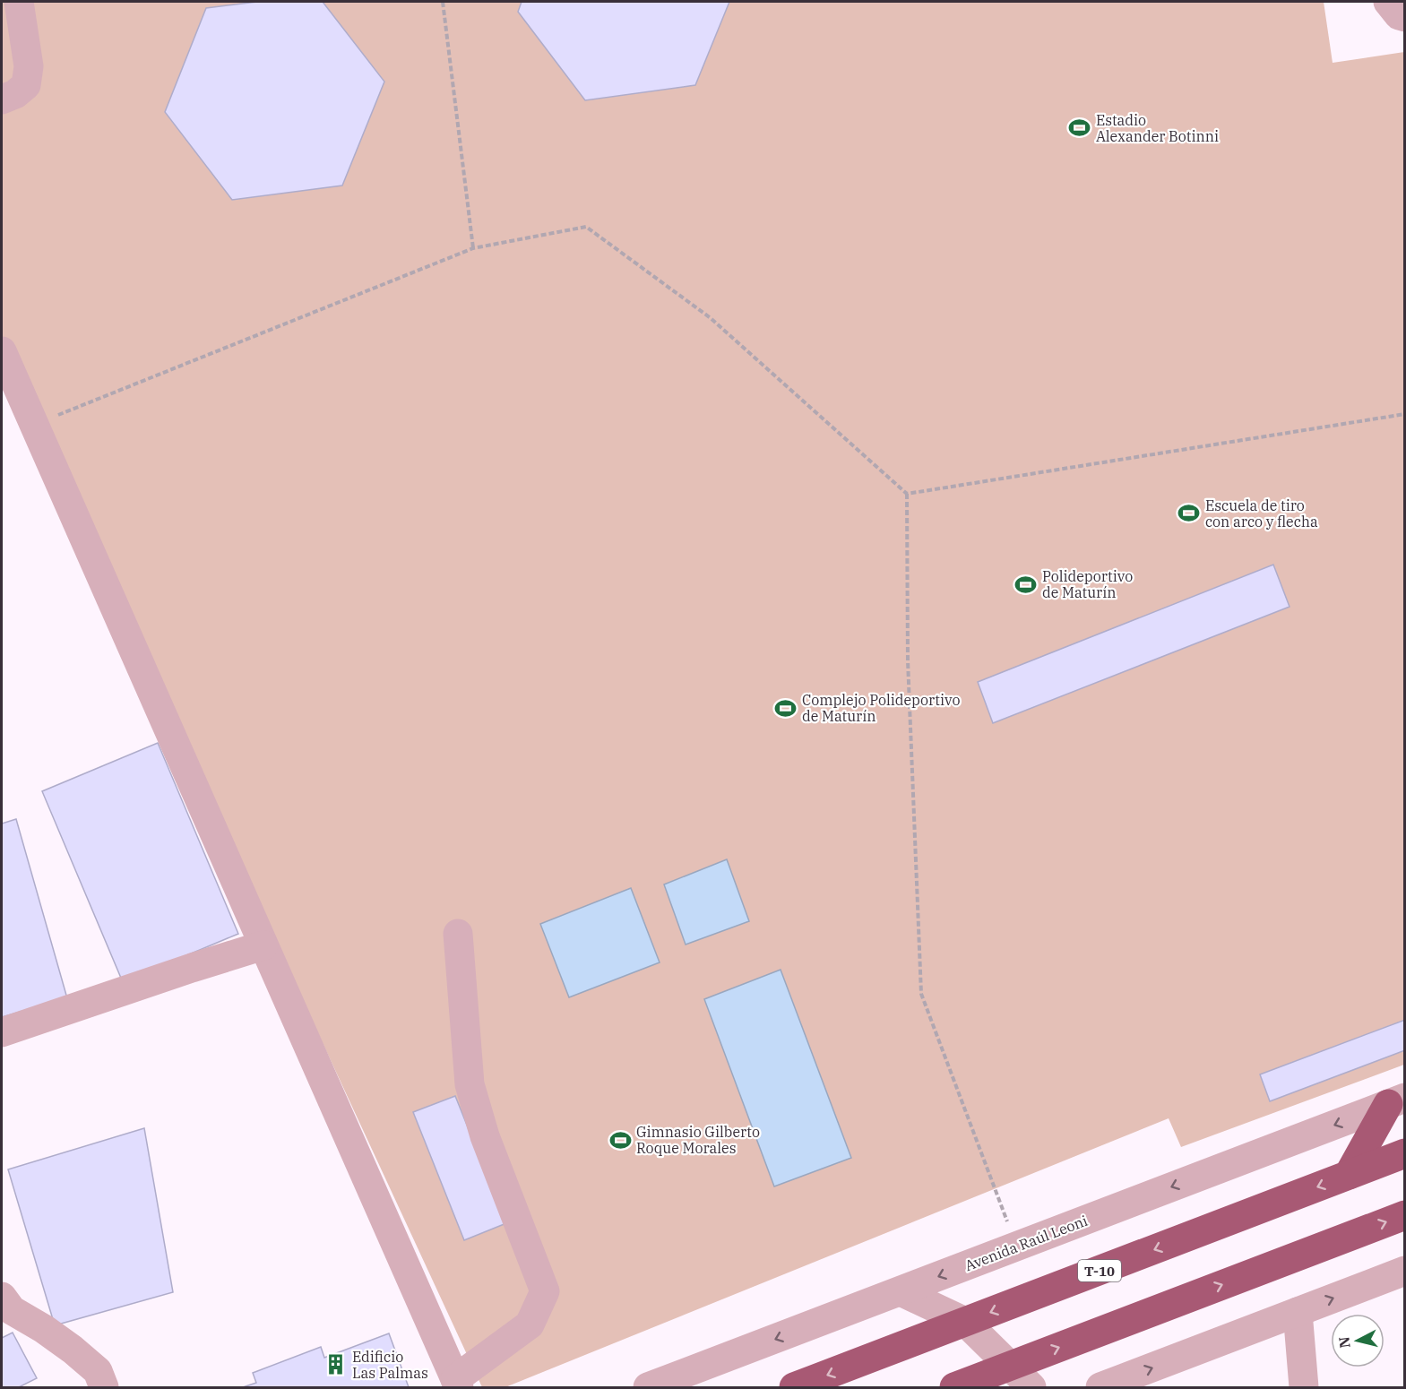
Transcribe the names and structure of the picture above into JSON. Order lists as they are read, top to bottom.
{
  "streets": {
    "highway": ["T-10"],
    "street": ["Avenida Raúl Leoni"]
  },
  "places": {
    "sports": [
      "Estadio Alexander Botinni",
      "Escuela de tiro con arco y flecha",
      "Polideportivo de Maturín",
      "Complejo Polideportivo de Maturín",
      "Gimnasio Gilberto Roque Morales"
    ],
    "building": ["Edificio Las Palmas"]
  },
  "north": "left"
}
